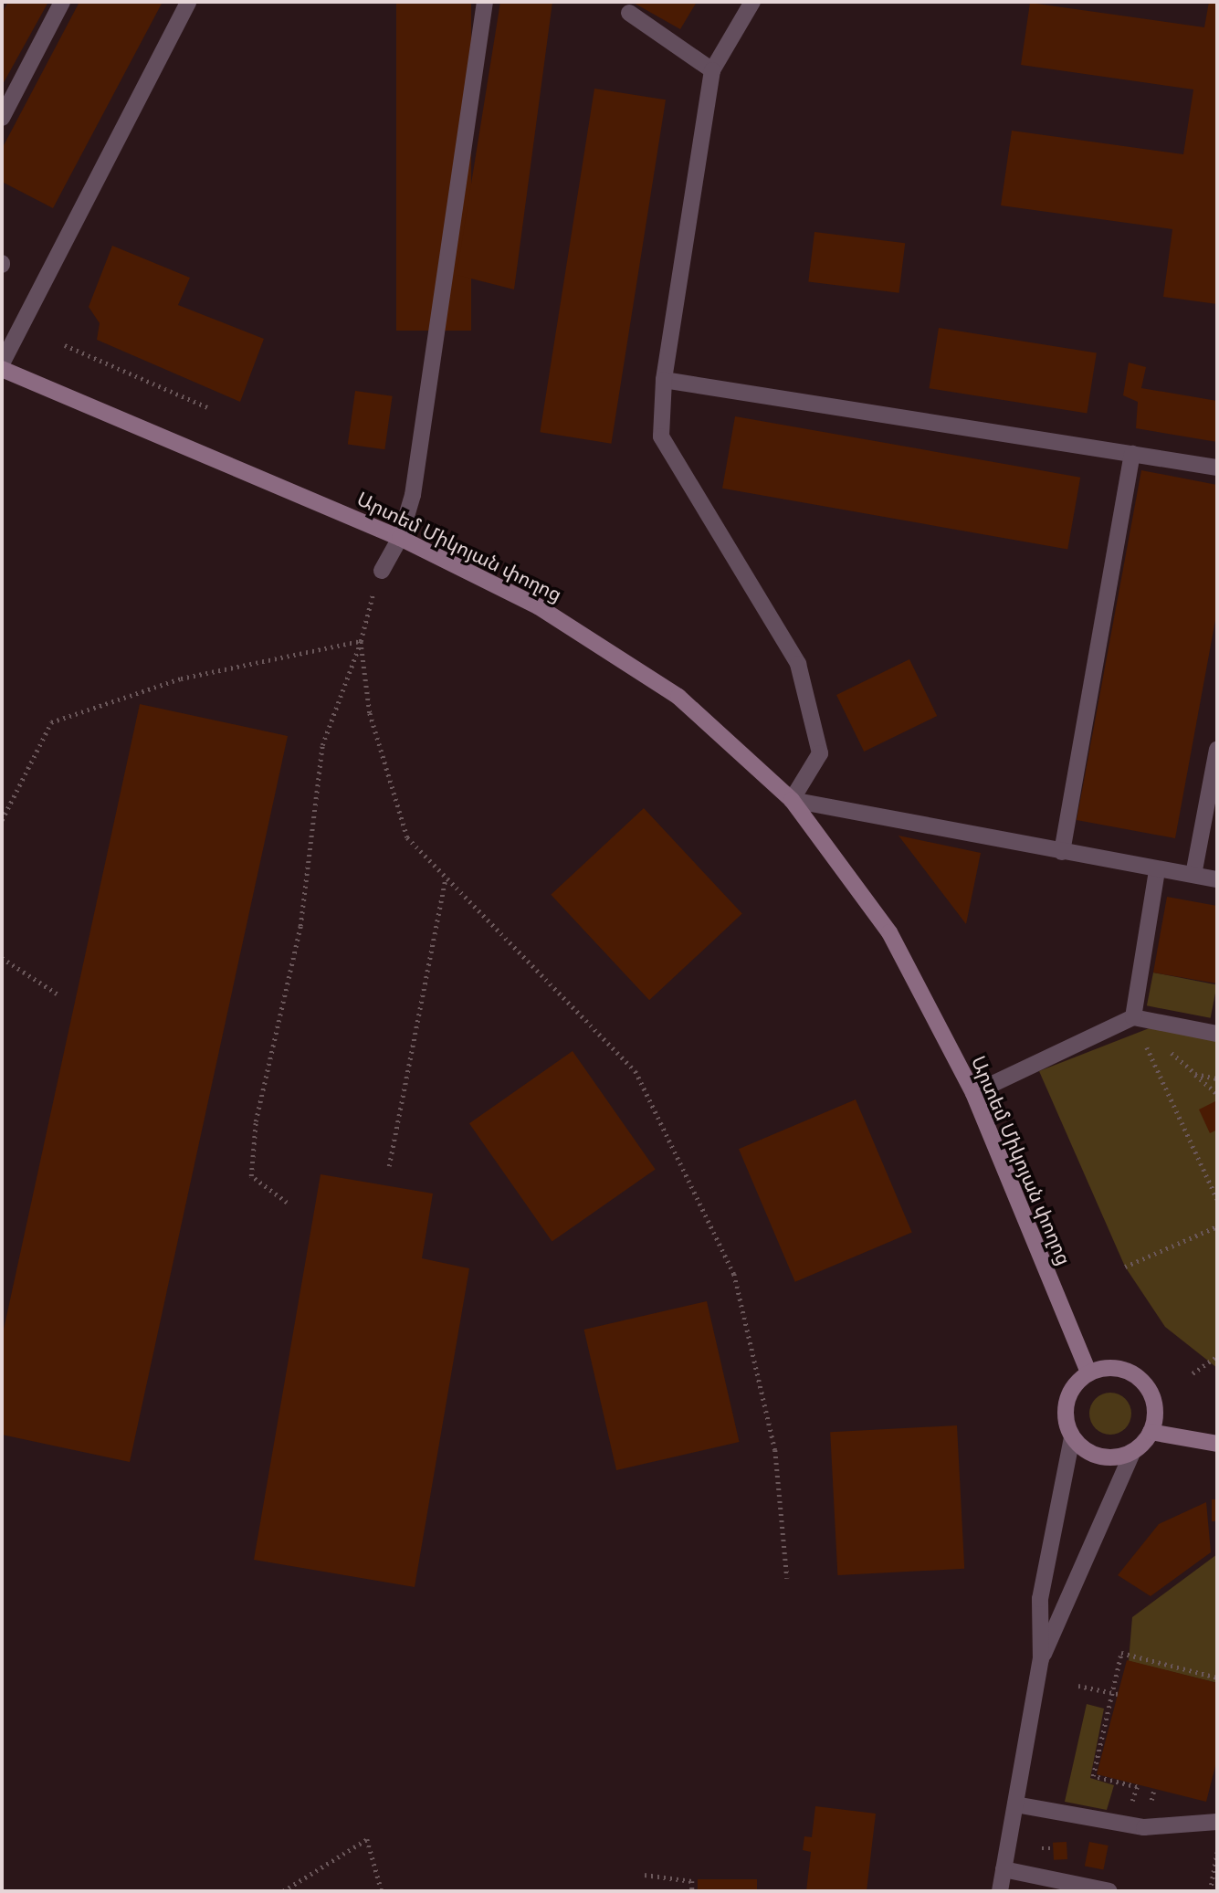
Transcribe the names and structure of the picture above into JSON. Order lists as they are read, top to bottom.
{
  "streets": {
    "main road": ["Արտեմ Միկոյան փողոց"]
  }
}
